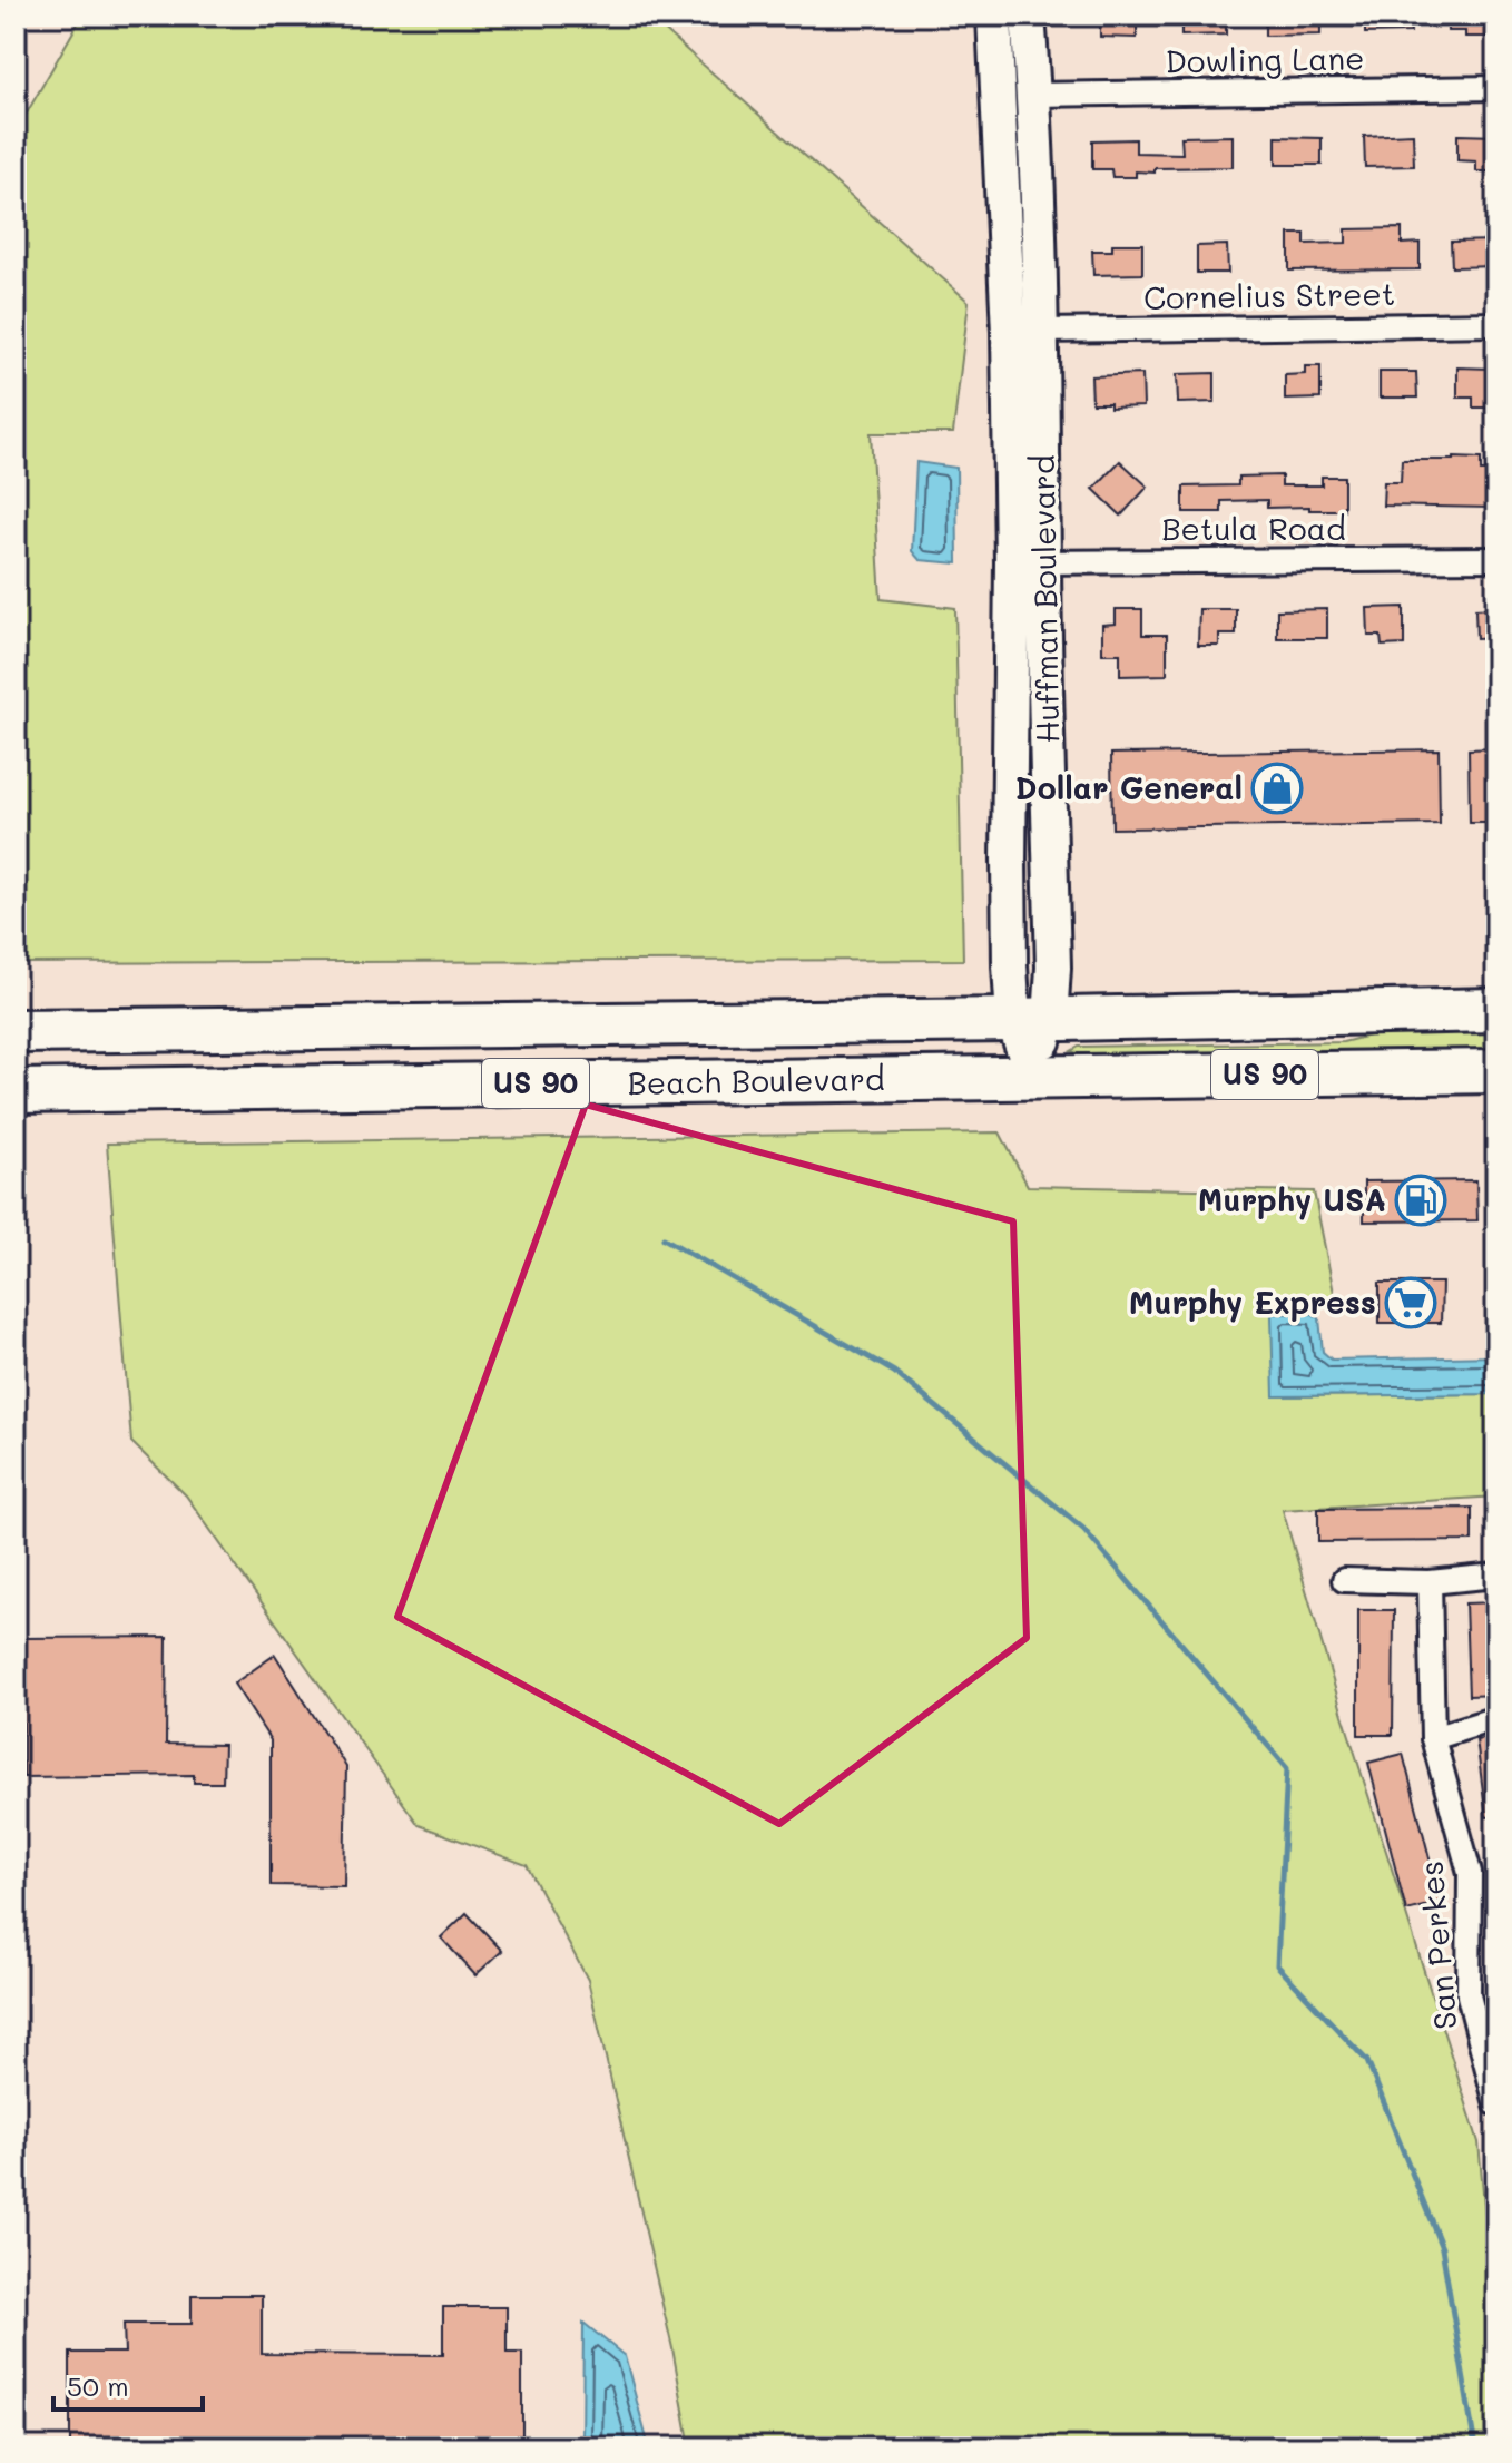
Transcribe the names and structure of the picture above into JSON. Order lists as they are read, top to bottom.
{
  "streets": {
    "highway": ["US 90", "Beach Boulevard"],
    "street": [
      "Dowling Lane",
      "Cornelius Street",
      "Betula Road",
      "Huffman Boulevard",
      "San Perkes"
    ]
  },
  "crossings": [
    ["Dowling Lane", "Huffman Boulevard"],
    ["Cornelius Street", "Huffman Boulevard"],
    ["Betula Road", "Huffman Boulevard"],
    ["Huffman Boulevard", "US 90"],
    ["Huffman Boulevard", "Beach Boulevard"]
  ],
  "places": {
    "shop": ["Dollar General"],
    "fuel station": ["Murphy USA"],
    "supermarket": ["Murphy Express"]
  },
  "scale_bar": "50 m"
}
